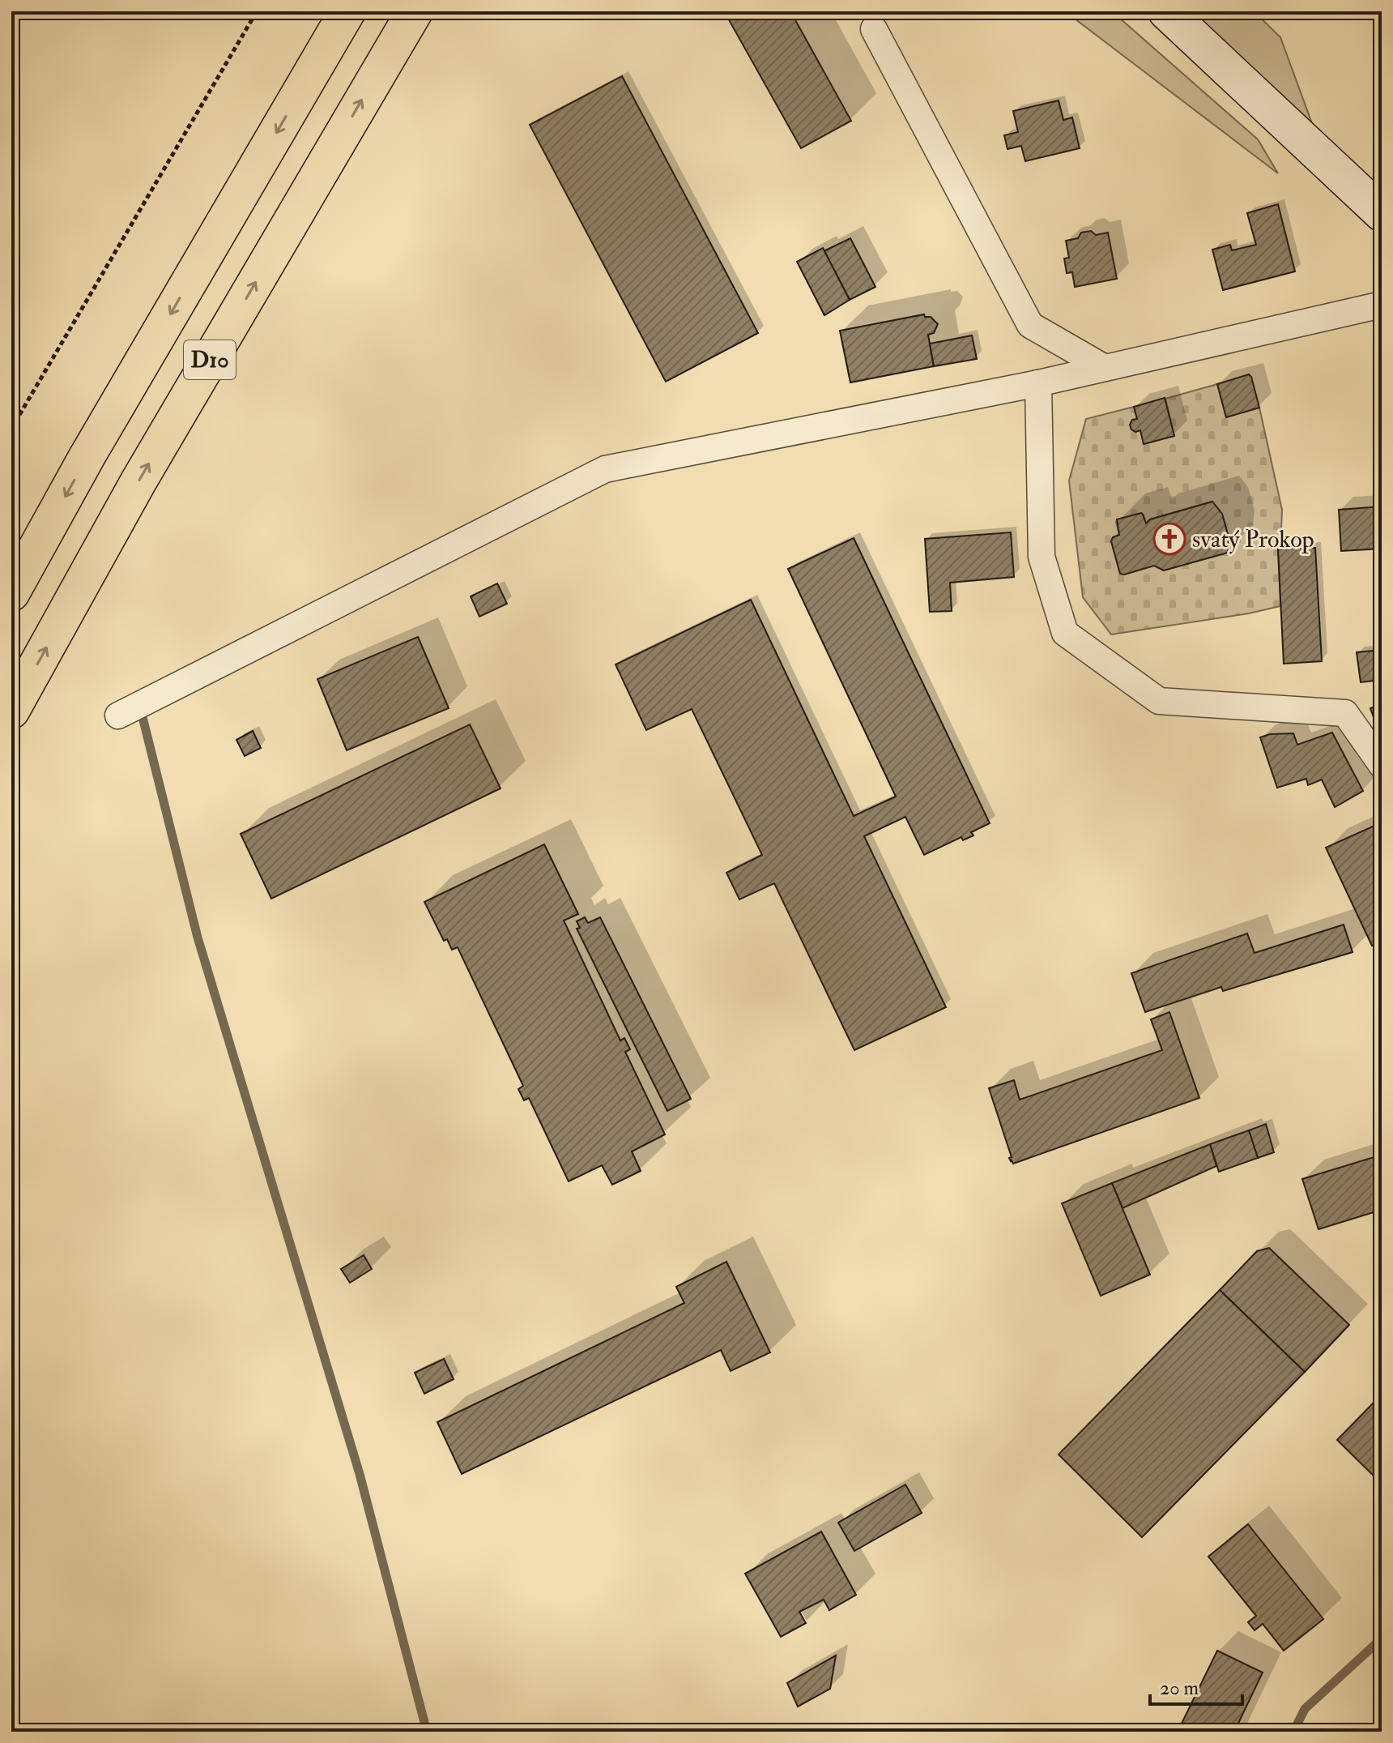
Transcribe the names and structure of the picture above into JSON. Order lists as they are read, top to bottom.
{
  "streets": {
    "highway": ["D10"]
  },
  "places": {
    "church": ["svatý Prokop"]
  },
  "scale_bar": "20 m"
}
